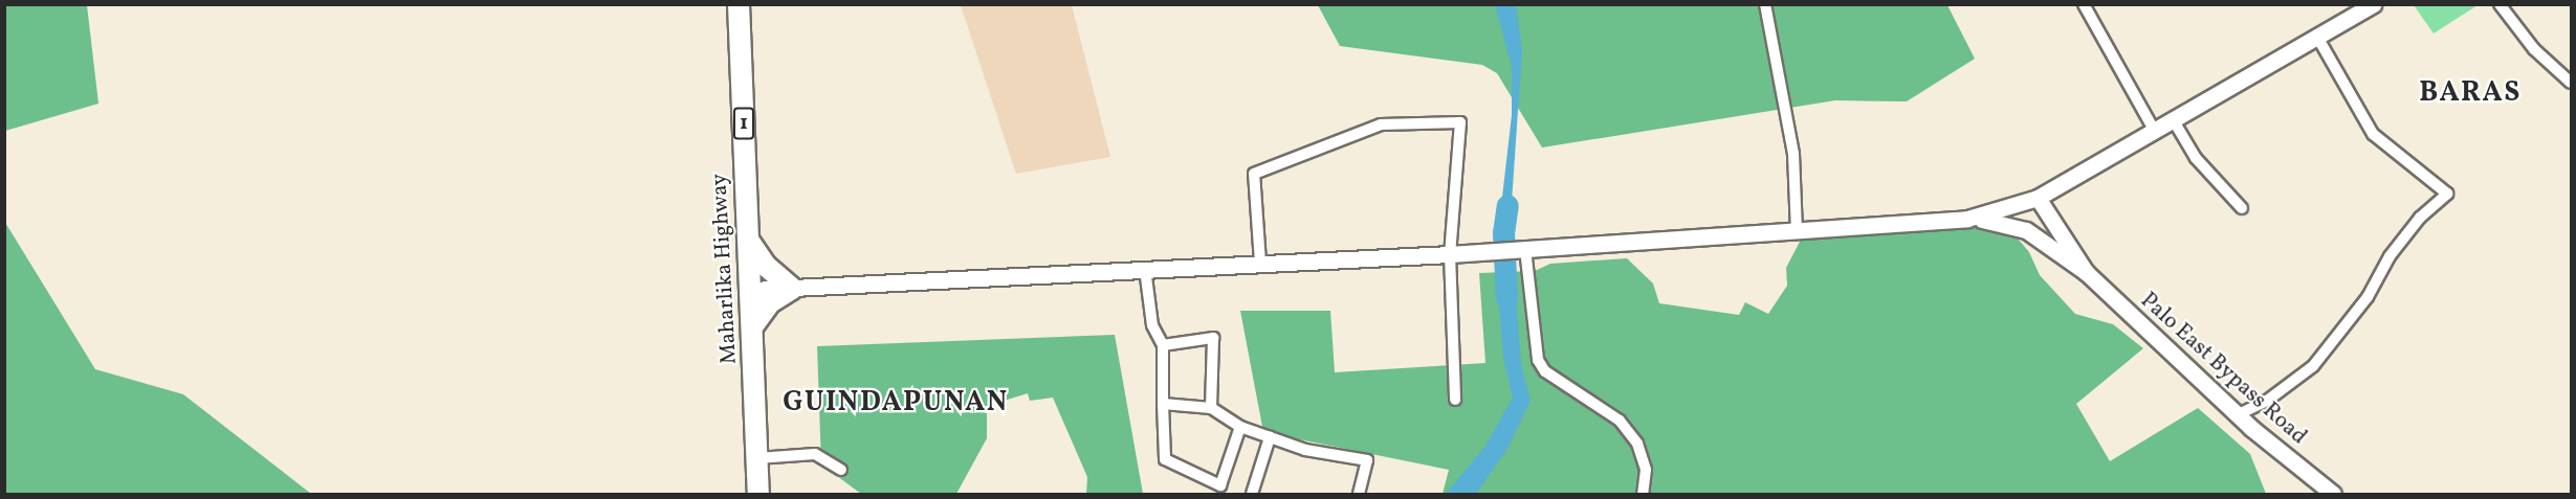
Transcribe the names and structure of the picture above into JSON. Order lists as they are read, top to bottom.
{
  "streets": {
    "highway": ["1", "Maharlika Highway"],
    "main road": ["Palo East Bypass Road"]
  },
  "districts": ["BARAS", "GUINDAPUNAN"]
}
